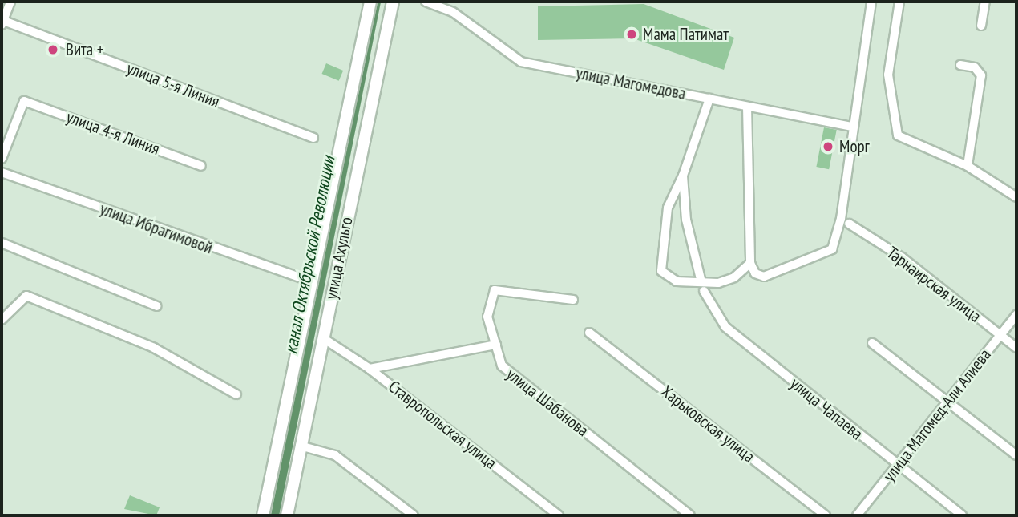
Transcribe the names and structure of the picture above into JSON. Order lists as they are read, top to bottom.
{
  "streets": {
    "main road": ["улица Ахульго"],
    "street": [
      "улица Магомедова",
      "улица 5-я Линия",
      "улица 4-я Линия",
      "улица Ибрагимовой",
      "Тарнаирская улица",
      "улица Шабанова",
      "улица Чапаева",
      "улица Магомед-Али Алиева",
      "Харьковская улица",
      "Ставропольская улица"
    ]
  },
  "crossings": [
    ["улица Ахульго", "Ставропольская улица"],
    ["Тарнаирская улица", "улица Магомед-Али Алиева"],
    ["улица Чапаева", "улица Магомед-Али Алиева"]
  ],
  "water": ["канал Октябрьской Революции"],
  "places": ["Мама Патимат", "Вита +", "Морг"]
}
